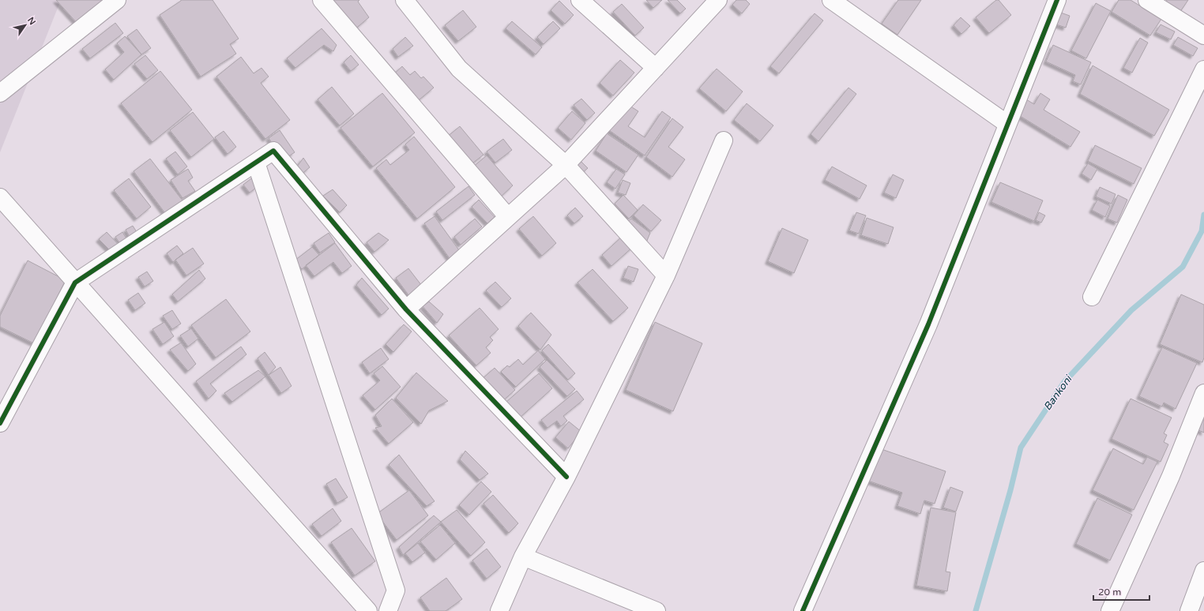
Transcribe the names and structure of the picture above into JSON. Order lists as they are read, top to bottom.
{
  "water": ["Bankoni"],
  "scale_bar": "20 m",
  "north": "top right"
}
